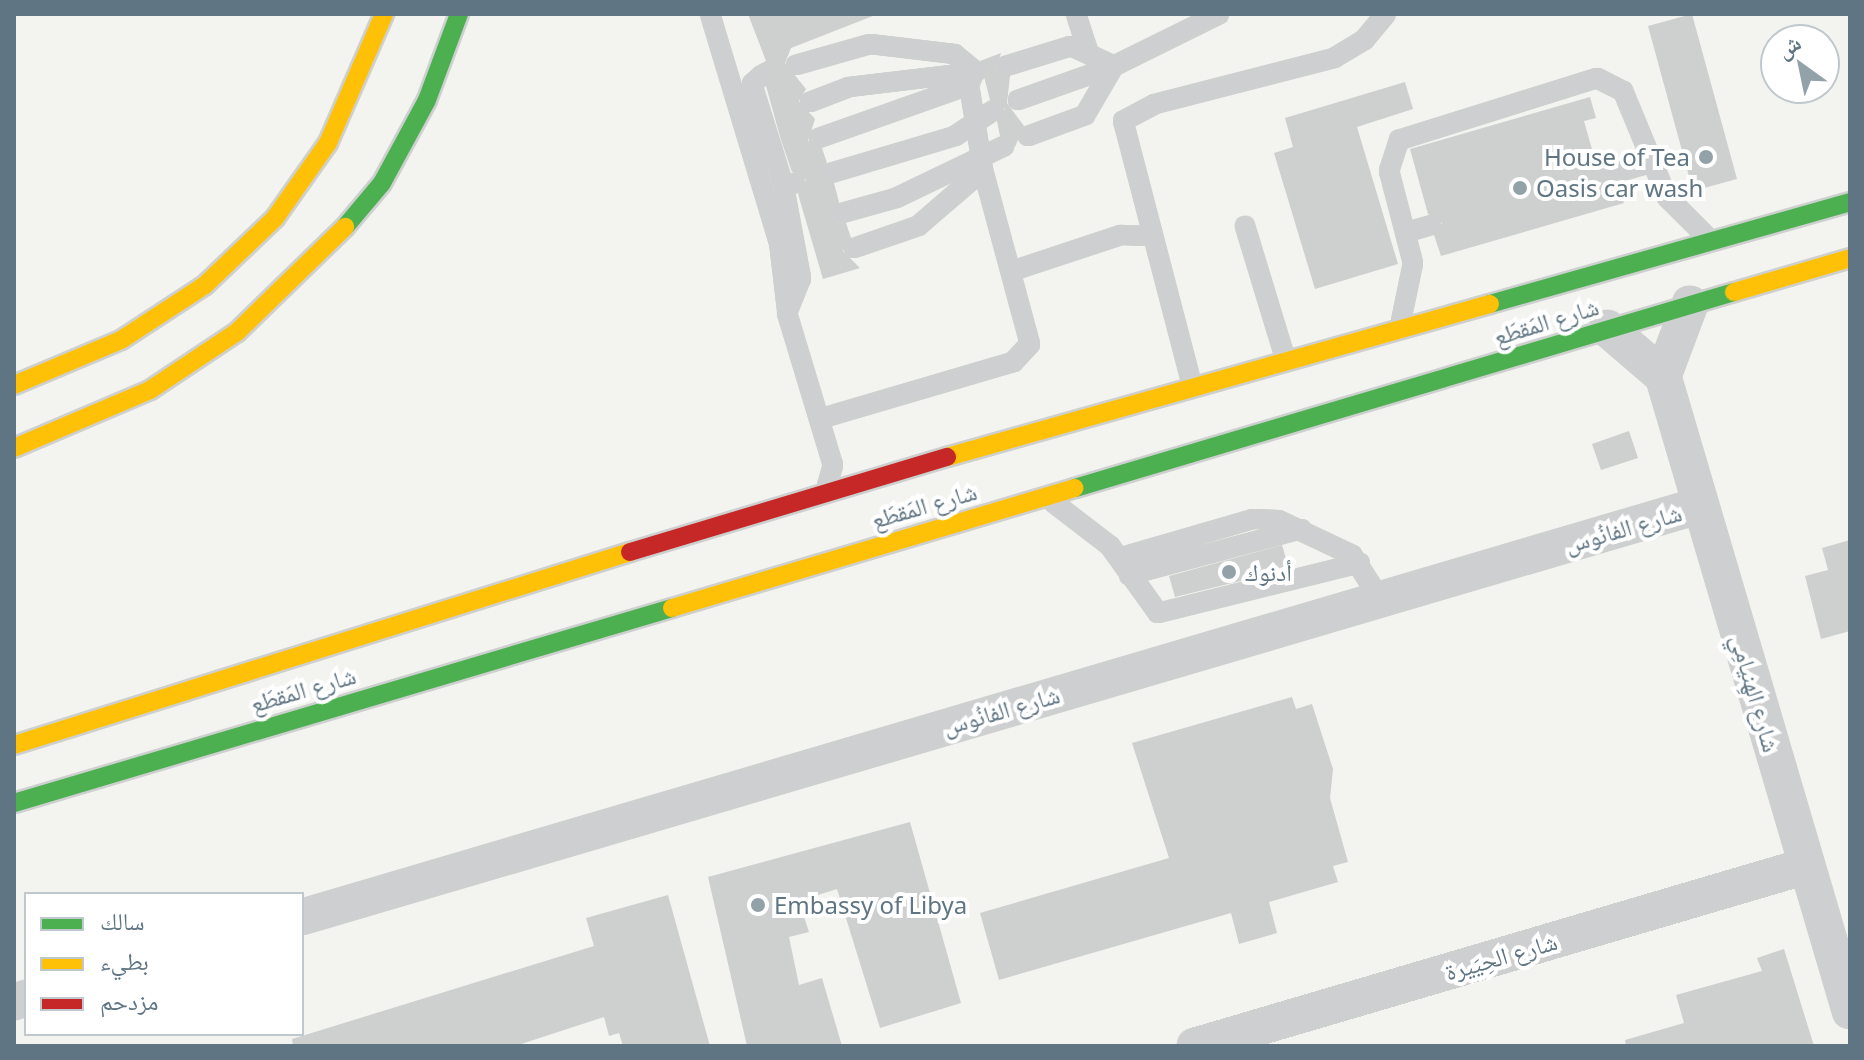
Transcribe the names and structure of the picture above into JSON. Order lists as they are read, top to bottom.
{
  "streets": {
    "main road": ["شارع المَقطَع"],
    "street": ["شارع الفانُوس", "شارع الهِنيامِي", "شارع الحِيَيرة"]
  },
  "crossings": [
    ["شارع الفانُوس", "شارع الهِنيامِي"],
    ["شارع الهِنيامِي", "شارع الحِيَيرة"]
  ],
  "places": [
    "House of Tea",
    "Oasis car wash",
    "أدنوك",
    "Embassy of Libya"
  ],
  "legend": ["سالك", "بطيء", "مزدحم"],
  "north": "top left"
}
